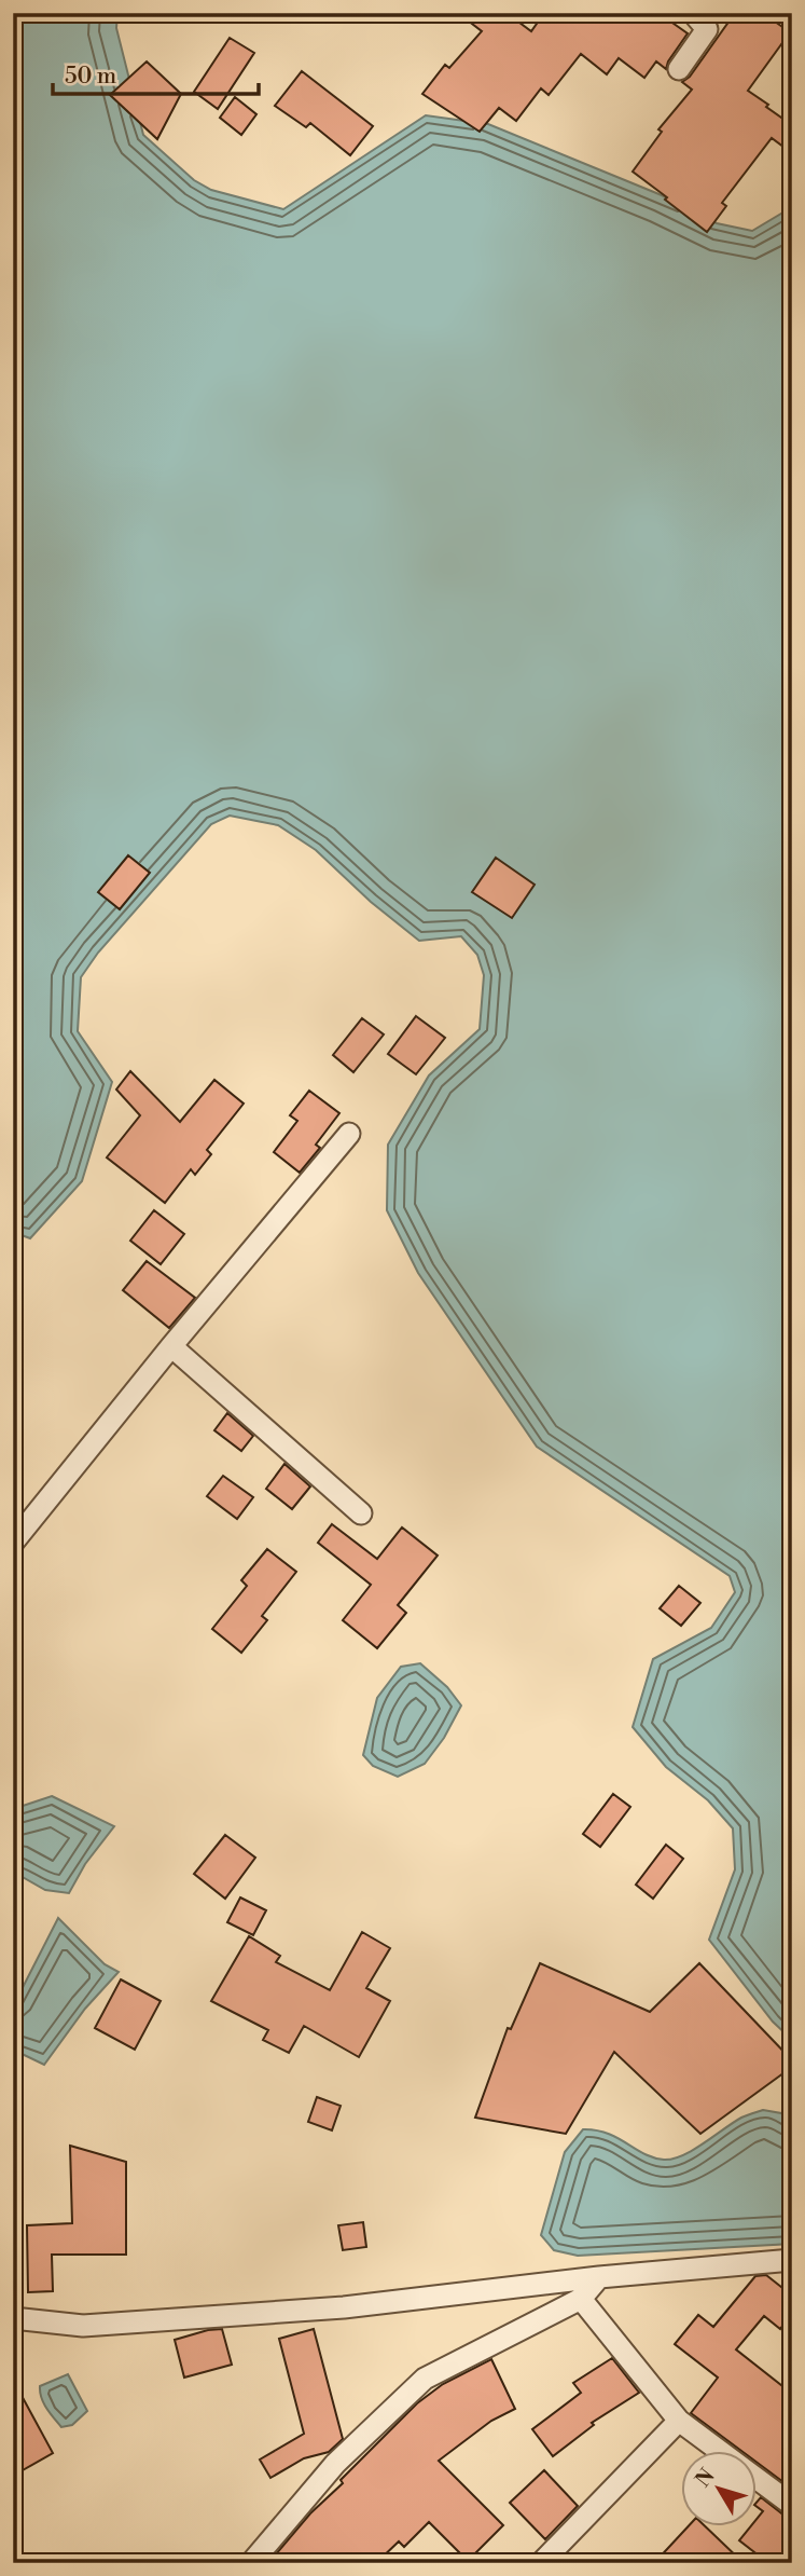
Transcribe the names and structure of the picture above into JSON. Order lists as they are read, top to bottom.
{
  "scale_bar": "50 m",
  "north": "top left"
}
